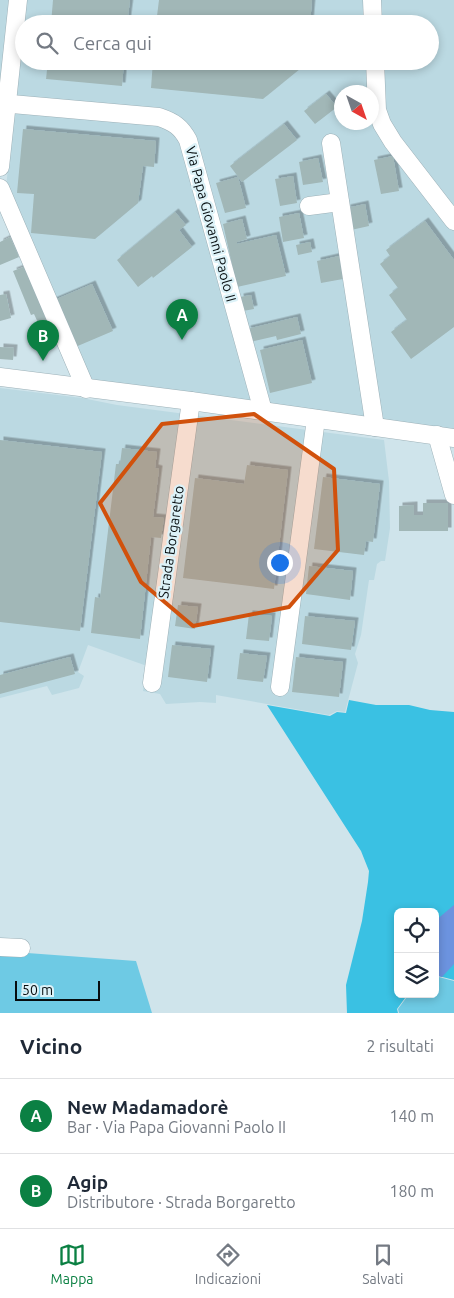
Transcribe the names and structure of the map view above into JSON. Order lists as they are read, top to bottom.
{
  "streets": {
    "street": ["Via Papa Giovanni Paolo II", "Strada Borgaretto"]
  },
  "scale_bar": "50 m",
  "north": "bottom right",
  "page": {
    "search": "Cerca qui",
    "pins": ["A", "B"],
    "scale": "50 m",
    "heading": ["Vicino", "2 risultati"],
    "list": [
      {
        "mark": "A",
        "name": "New Madamadorè",
        "note": "Bar · Via Papa Giovanni Paolo II",
        "value": "140 m"
      },
      {
        "mark": "B",
        "name": "Agip",
        "note": "Distributore · Strada Borgaretto",
        "value": "180 m"
      }
    ],
    "nav": ["Mappa", "Indicazioni", "Salvati"]
  }
}
